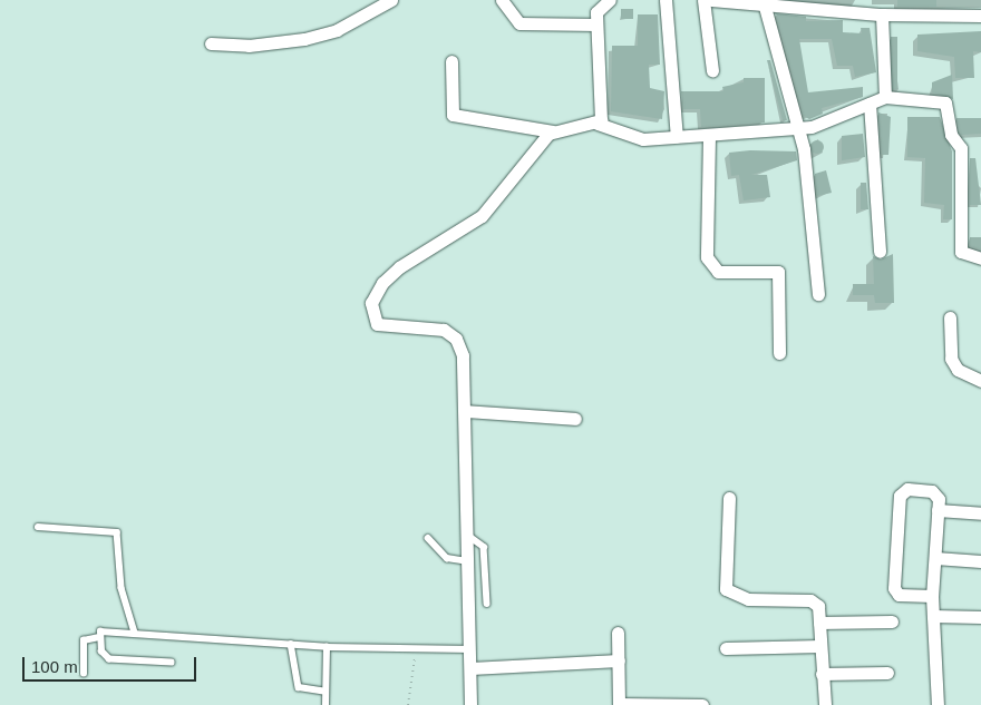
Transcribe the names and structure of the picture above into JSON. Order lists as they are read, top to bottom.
{
  "scale_bar": "100 m"
}
